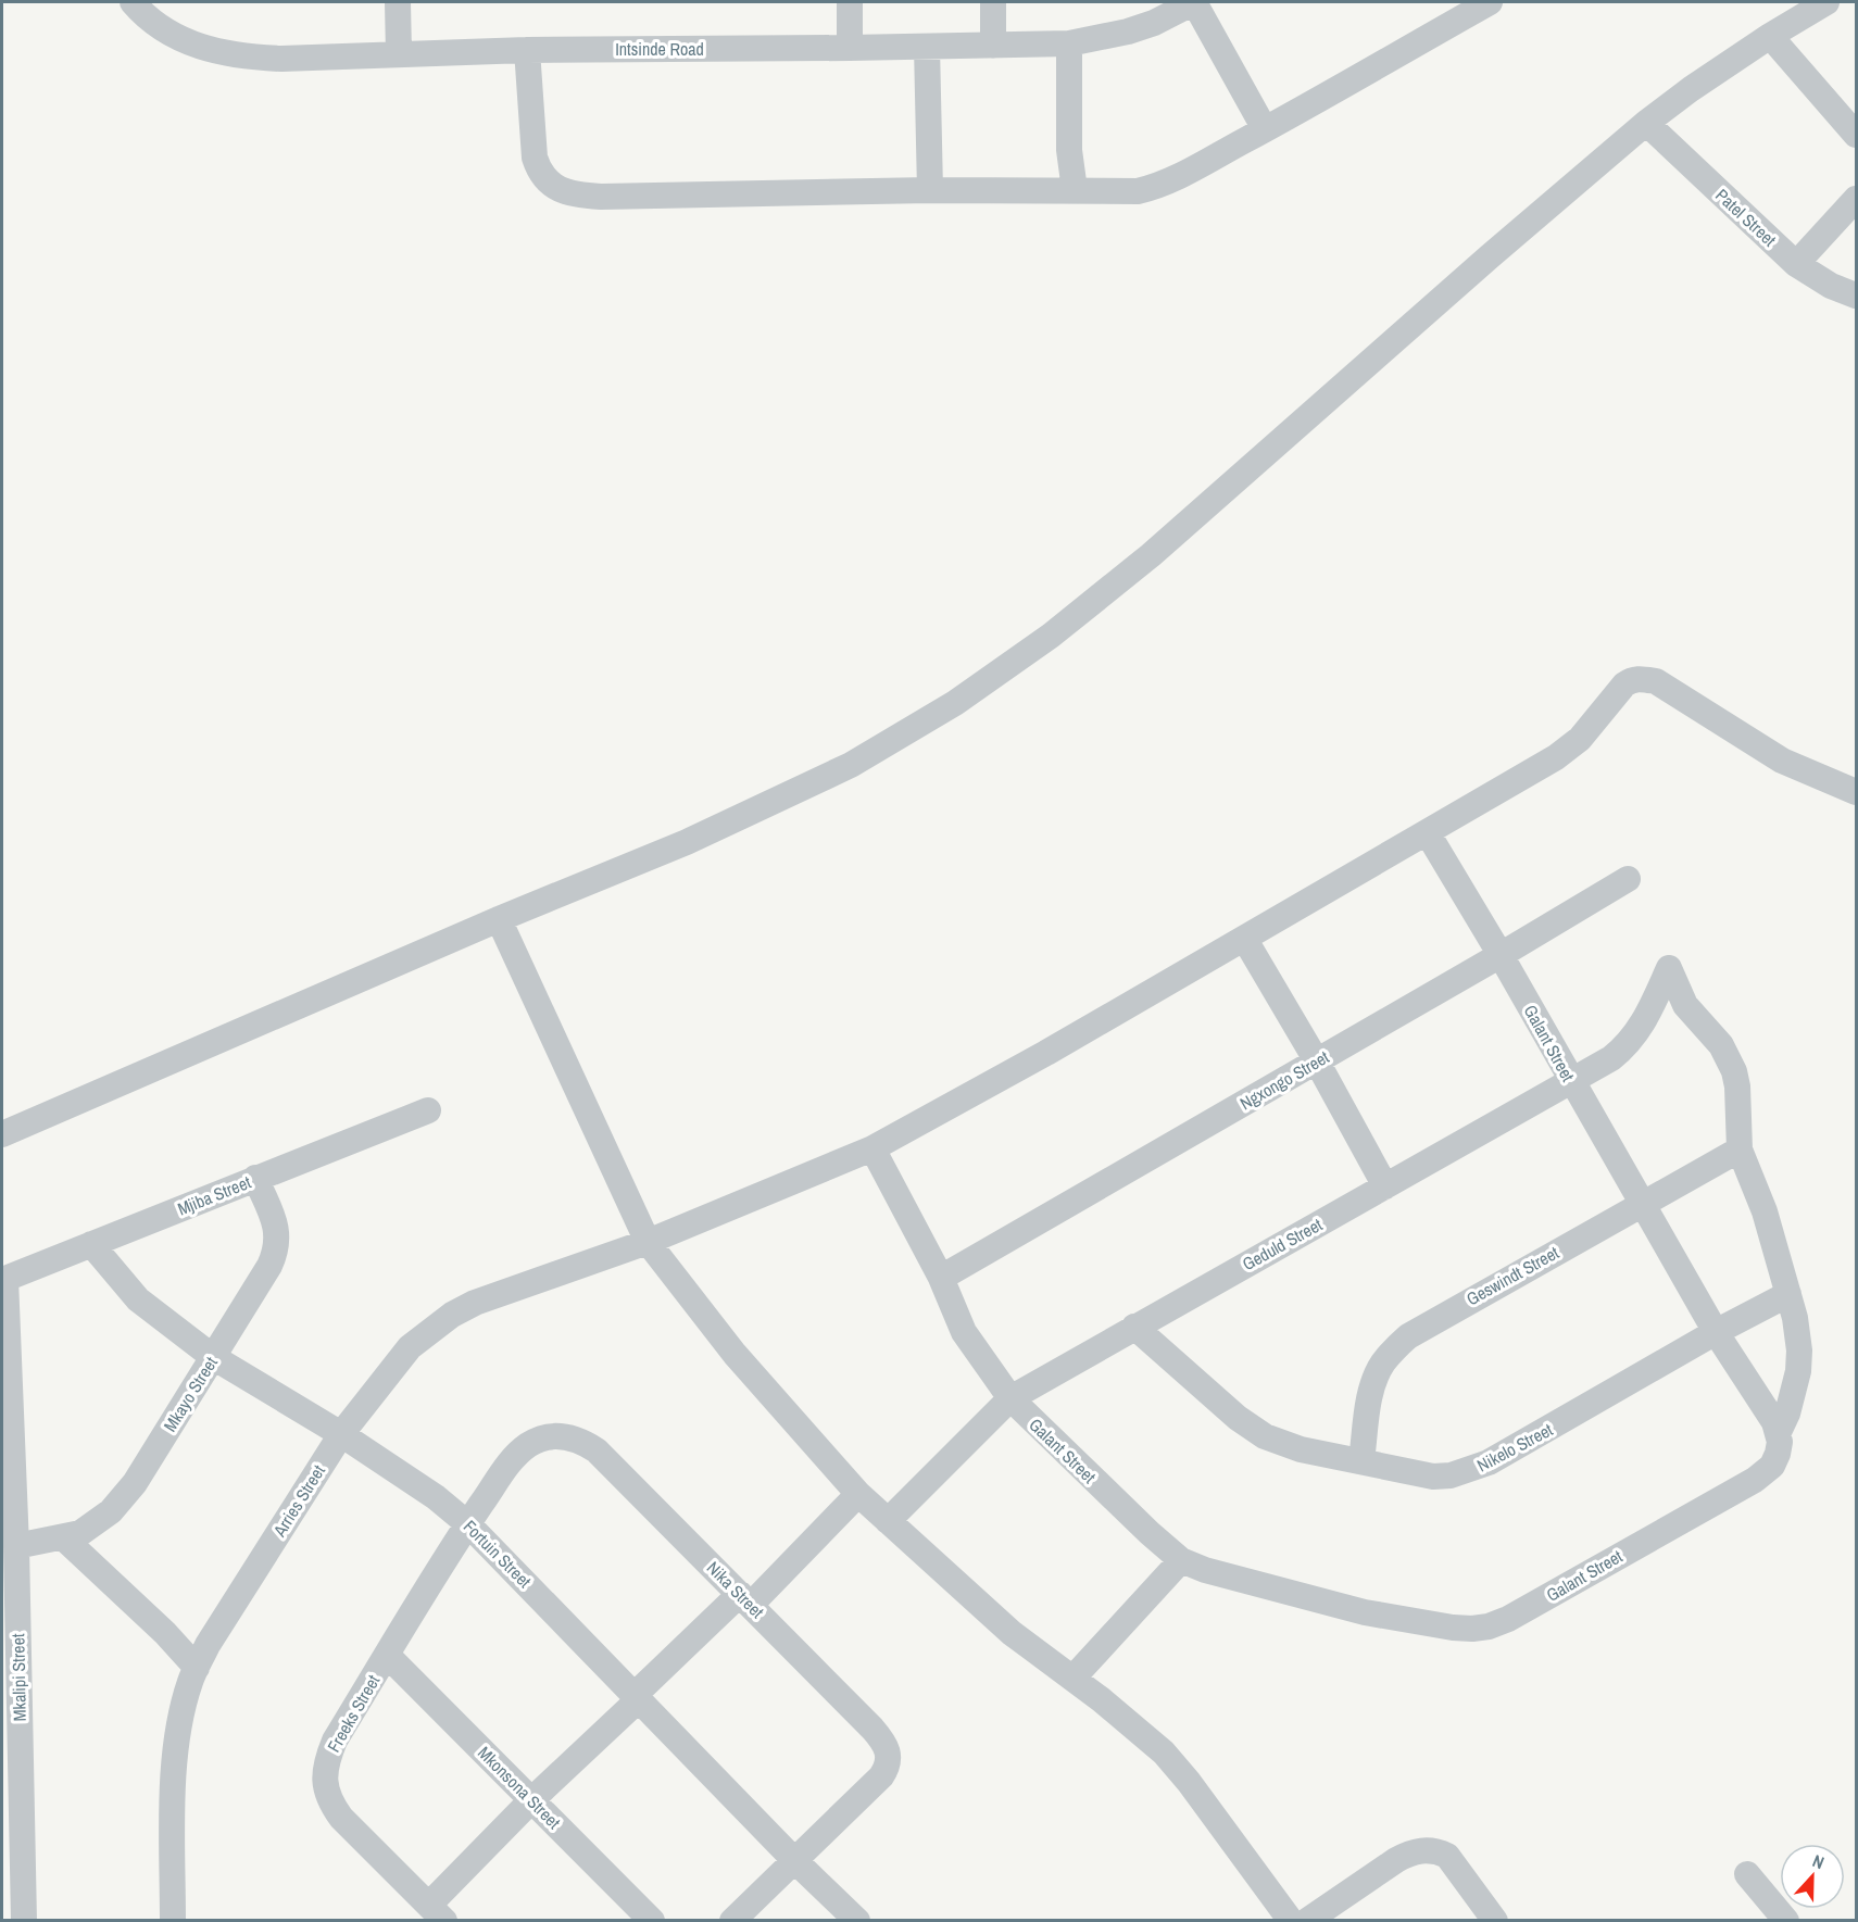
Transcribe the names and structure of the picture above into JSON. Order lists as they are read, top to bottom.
{
  "streets": {
    "street": [
      "Intsinde Road",
      "Patel Street",
      "Galant Street",
      "Ngxongo Street",
      "Mjiba Street",
      "Geduld Street",
      "Geswindt Street",
      "Mkayo Street",
      "Nikelo Street",
      "Arries Street",
      "Fortuin Street",
      "Nika Street",
      "Mkalipi Street",
      "Freeks Street",
      "Mkonsona Street"
    ]
  },
  "crossings": [
    ["Galant Street", "Ngxongo Street"],
    ["Galant Street", "Geduld Street"],
    ["Galant Street", "Geswindt Street"],
    ["Galant Street", "Nikelo Street"],
    ["Mjiba Street", "Mkayo Street"],
    ["Mjiba Street", "Fortuin Street"],
    ["Mjiba Street", "Mkalipi Street"],
    ["Geduld Street", "Geswindt Street"],
    ["Geduld Street", "Nikelo Street"],
    ["Geswindt Street", "Nikelo Street"],
    ["Mkayo Street", "Fortuin Street"],
    ["Mkayo Street", "Mkalipi Street"],
    ["Arries Street", "Fortuin Street"],
    ["Fortuin Street", "Nika Street"],
    ["Fortuin Street", "Freeks Street"],
    ["Nika Street", "Freeks Street"],
    ["Freeks Street", "Mkonsona Street"]
  ],
  "north": "top"
}
